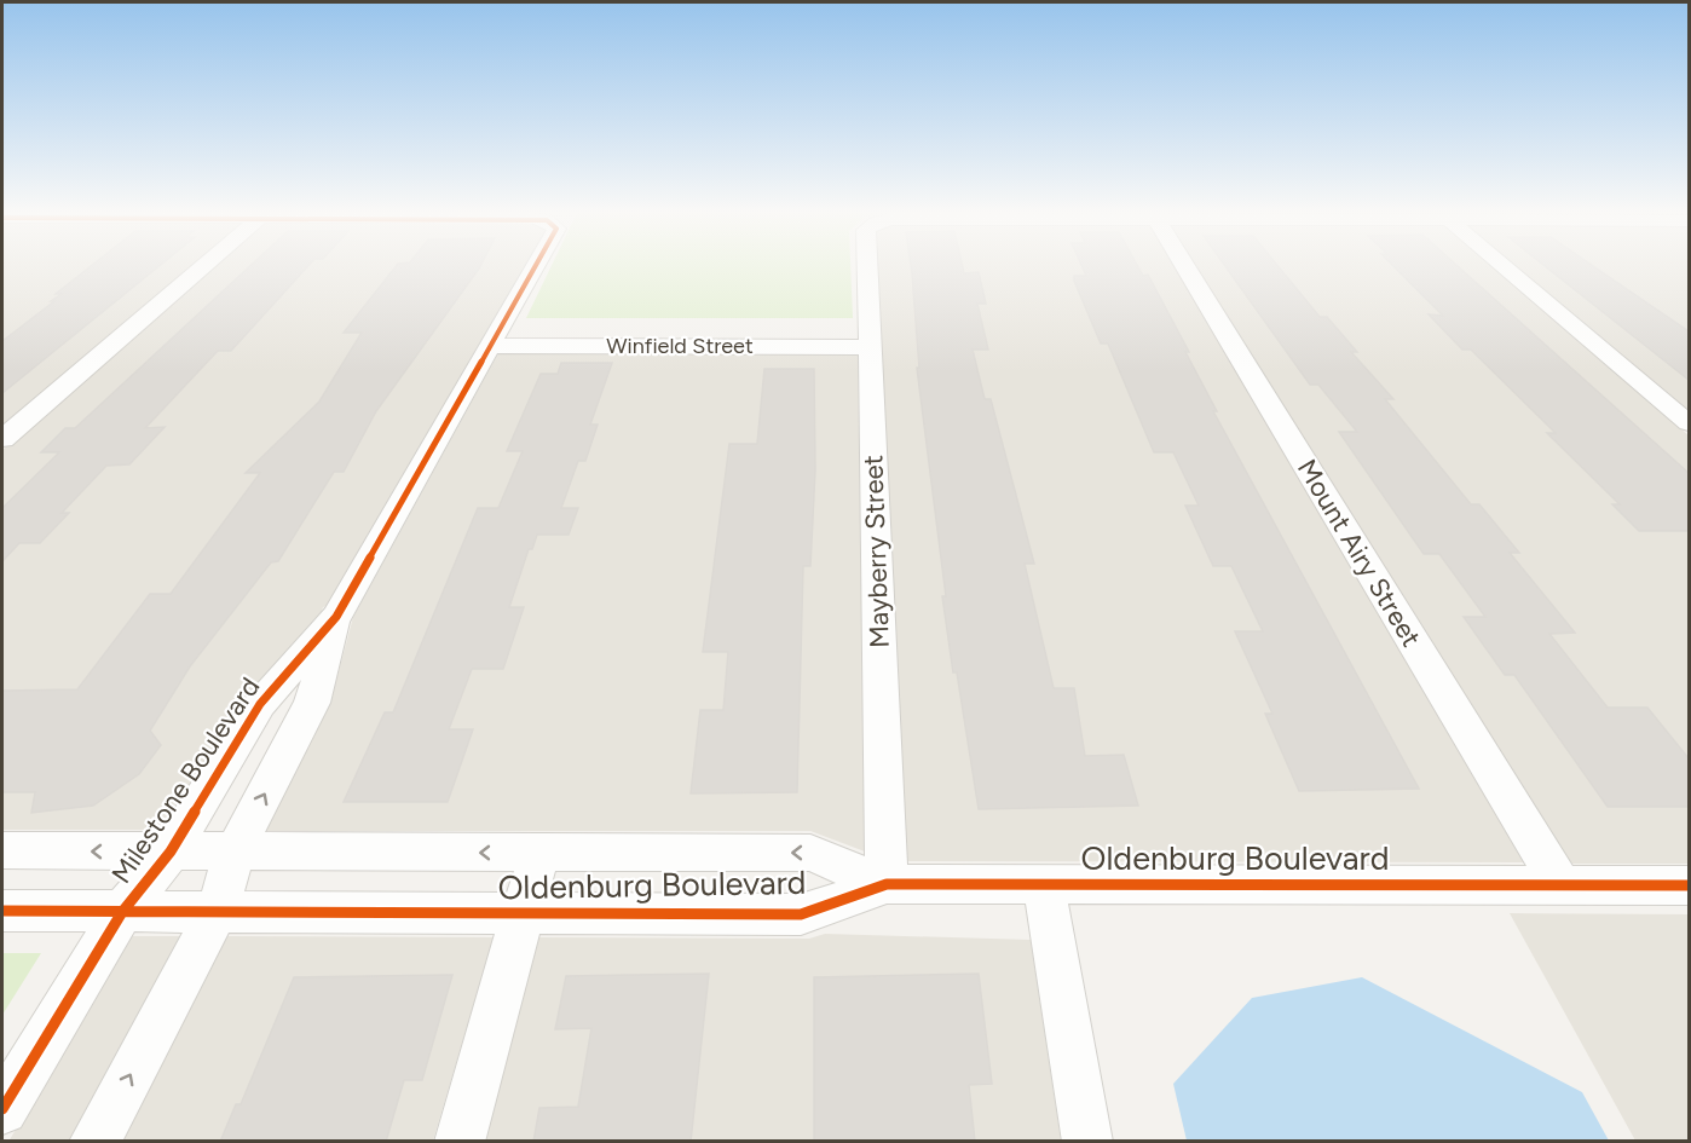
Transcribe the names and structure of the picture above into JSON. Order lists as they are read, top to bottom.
{
  "streets": {
    "street": [
      "Winfield Street",
      "Mayberry Street",
      "Mount Airy Street",
      "Milestone Boulevard",
      "Oldenburg Boulevard"
    ]
  },
  "crossings": [
    ["Winfield Street", "Mayberry Street"],
    ["Winfield Street", "Milestone Boulevard"],
    ["Mayberry Street", "Oldenburg Boulevard"],
    ["Mount Airy Street", "Oldenburg Boulevard"],
    ["Milestone Boulevard", "Oldenburg Boulevard"]
  ]
}
